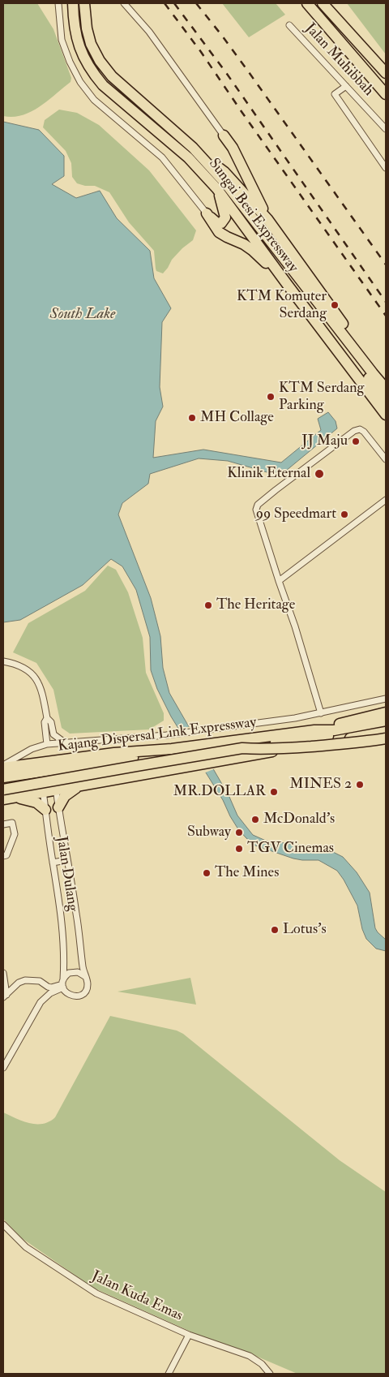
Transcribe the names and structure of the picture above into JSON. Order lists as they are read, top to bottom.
{
  "streets": {
    "highway": ["Sungai Besi Expressway", "Kajang Dispersal Link Expressway"],
    "street": ["Jalan Muhibbah", "Jalan Dulang", "Jalan Kuda Emas"]
  },
  "water": ["South Lake"],
  "places": [
    "KTM Komuter Serdang",
    "KTM Serdang Parking",
    "MH Collage",
    "JJ Maju",
    "Klinik Eternal",
    "99 Speedmart",
    "The Heritage",
    "MINES 2",
    "MR.DOLLAR",
    "McDonald's",
    "Subway",
    "TGV Cinemas",
    "The Mines",
    "Lotus's"
  ]
}
